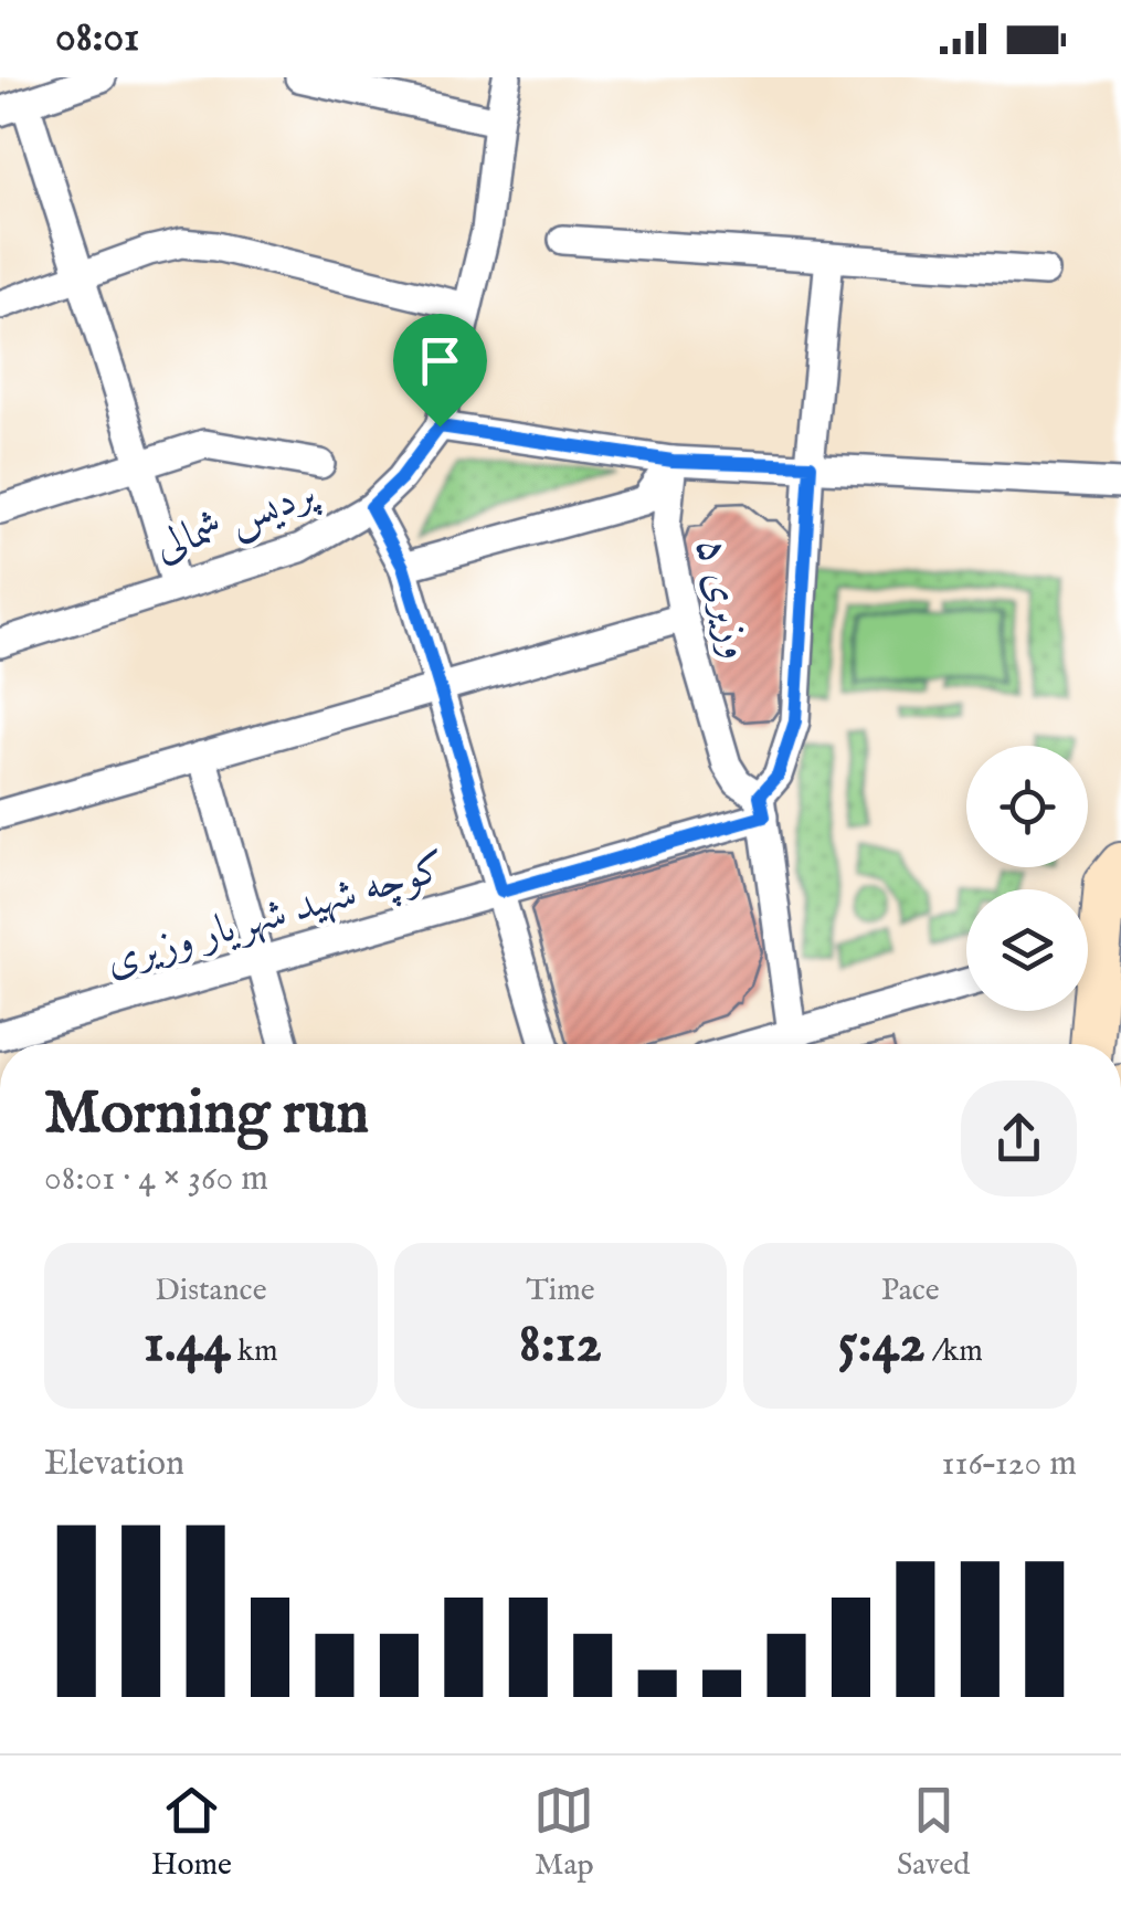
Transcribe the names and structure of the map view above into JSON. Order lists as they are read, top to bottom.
{
  "streets": {
    "street": ["پردیس شمالی", "وزیری ۵", "کوچه شهید شهریار وزیری"]
  },
  "crossings": [
    ["وزیری ۵", "کوچه شهید شهریار وزیری"]
  ],
  "page": {
    "status": "08:01",
    "heading": ["Morning run", "08:01 · 4 × 360 m"],
    "stats": [
      ["Distance", "1.44 km"],
      ["Time", "8:12"],
      ["Pace", "5:42 /km"]
    ],
    "chart": ["Elevation", "116–120 m"],
    "tabs": ["Home", "Map", "Saved"]
  }
}
